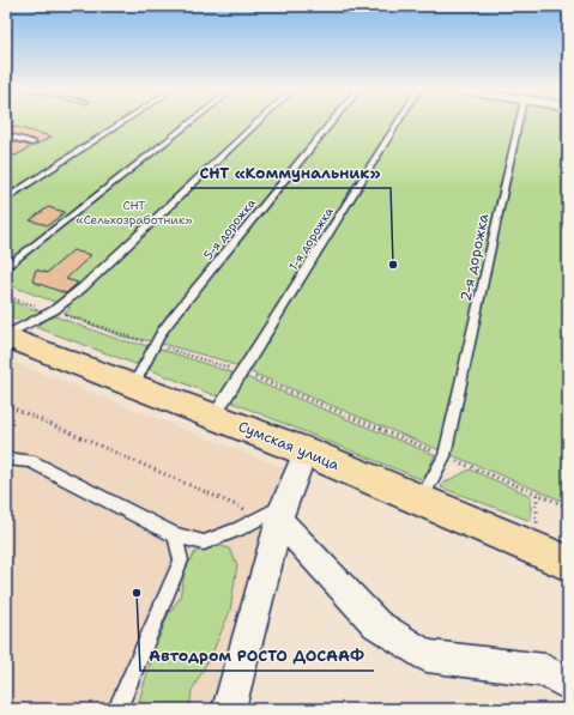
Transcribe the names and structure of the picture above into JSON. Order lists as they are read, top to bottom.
{
  "streets": {
    "main road": ["Сумская улица"],
    "lane": ["5-я дорожка", "1-я дорожка", "2-я дорожка"]
  },
  "crossings": [
    ["5-я дорожка", "Сумская улица"],
    ["1-я дорожка", "Сумская улица"],
    ["2-я дорожка", "Сумская улица"]
  ],
  "parks": ["СНТ «Сельхозработник»"],
  "places": ["СНТ «Коммунальник»", "Автодром РОСТО ДОСААФ"]
}
